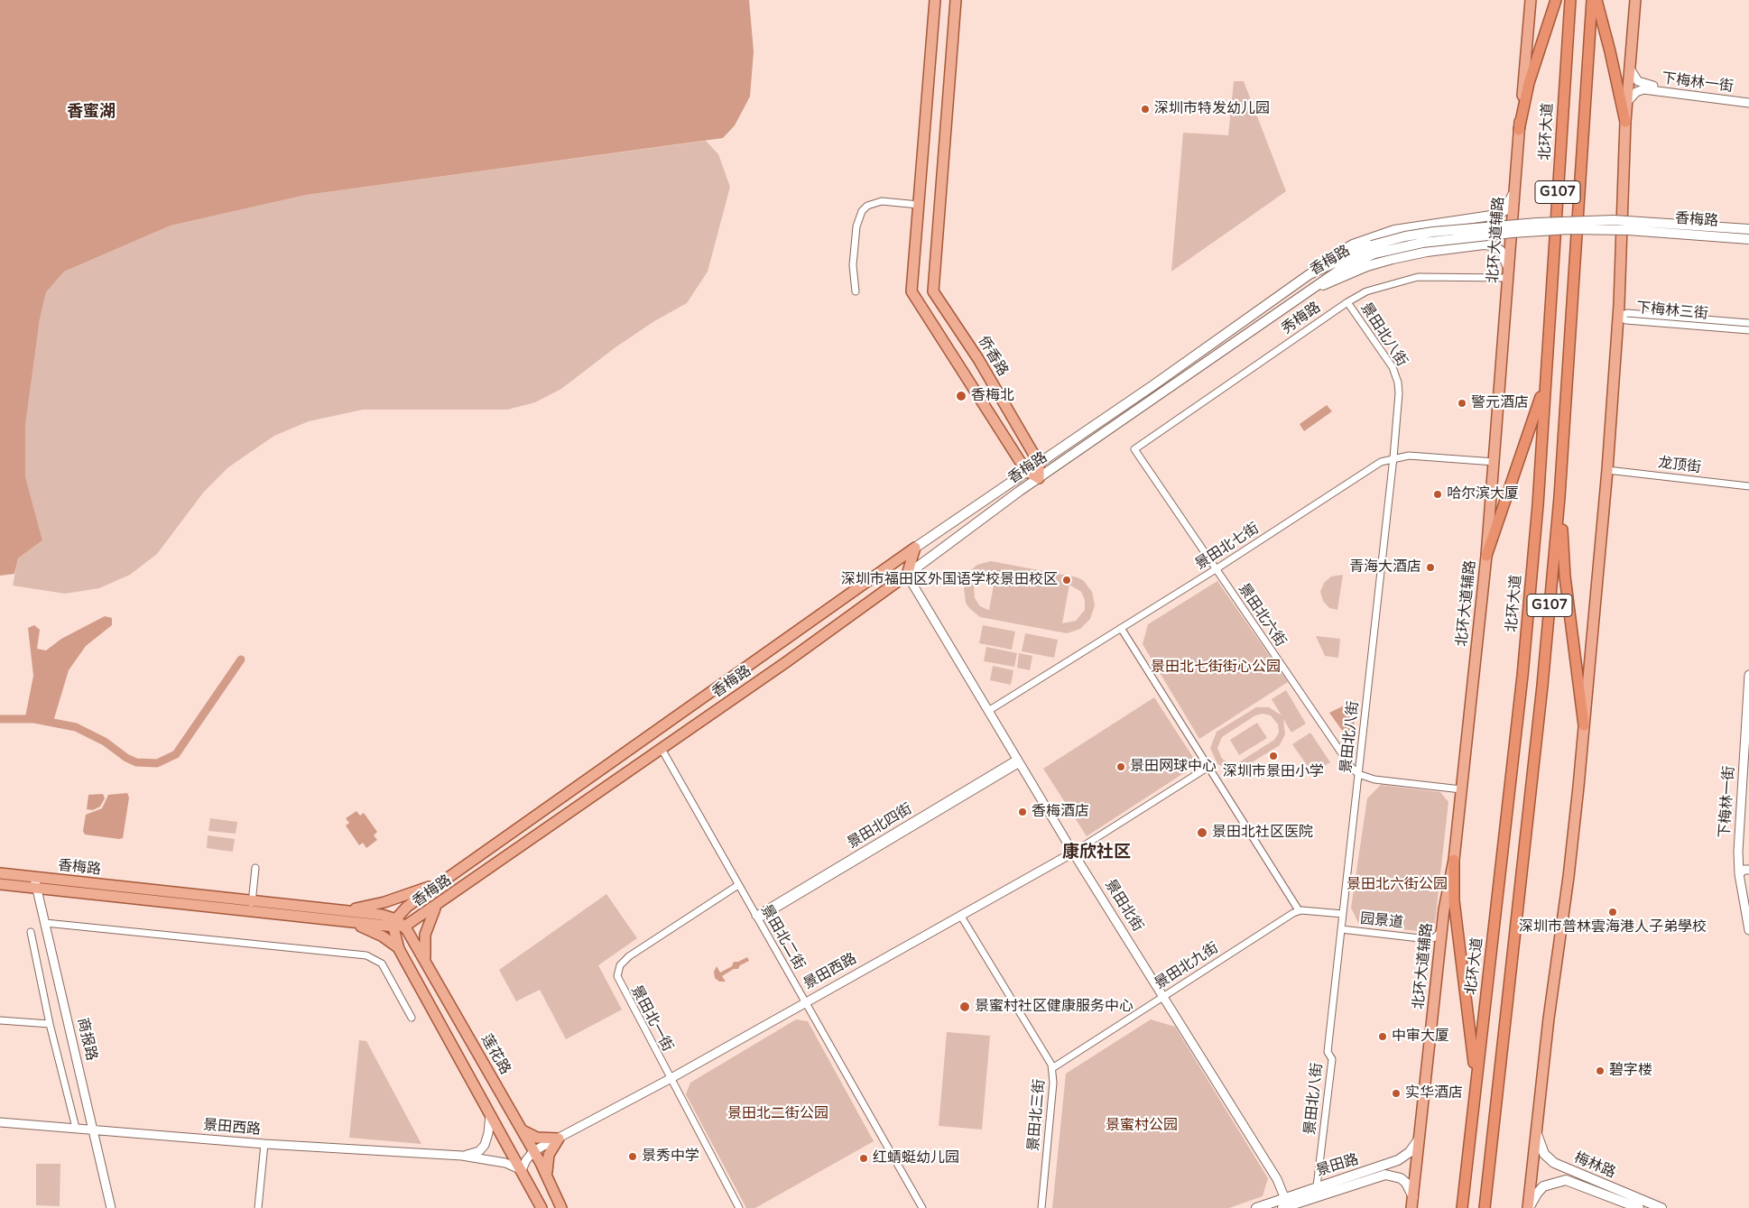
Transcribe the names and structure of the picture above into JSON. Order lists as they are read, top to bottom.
{
  "streets": {
    "highway": ["北环大道", "G107"],
    "main road": [
      "香梅路",
      "北环大道辅路",
      "侨香路",
      "莲花路",
      "景田路",
      "梅林路"
    ],
    "street": [
      "下梅林一街",
      "下梅林三街",
      "秀梅路",
      "景田北八街",
      "龙顶街",
      "景田北七街",
      "景田北六街",
      "景田北四街",
      "景田北街",
      "园景道",
      "景田北二街",
      "景田北九街",
      "景田西路",
      "景田北一街",
      "商报路",
      "景田北三街"
    ]
  },
  "crossings": [
    ["香梅路", "侨香路"],
    ["香梅路", "景田北街"],
    ["香梅路", "景田北二街"],
    ["香梅路", "商报路"],
    ["香梅路", "莲花路"],
    ["北环大道辅路", "秀梅路"],
    ["北环大道辅路", "景田北七街"],
    ["北环大道辅路", "园景道"],
    ["北环大道辅路", "景田路"],
    ["秀梅路", "景田北八街"],
    ["秀梅路", "景田北六街"],
    ["景田北八街", "景田北七街"],
    ["景田北八街", "景田北六街"],
    ["景田北八街", "园景道"],
    ["景田北八街", "景田路"],
    ["景田北七街", "景田北六街"],
    ["景田北七街", "景田北街"],
    ["景田北四街", "景田北街"],
    ["景田北四街", "景田北二街"],
    ["景田北街", "景田北九街"],
    ["景田北街", "景田西路"],
    ["景田北街", "景田路"],
    ["景田北二街", "景田西路"],
    ["景田北二街", "景田北一街"],
    ["景田北九街", "景田北三街"],
    ["景田西路", "景田北一街"],
    ["景田西路", "商报路"],
    ["景田西路", "莲花路"],
    ["景田西路", "景田北三街"]
  ],
  "districts": ["香蜜湖", "康欣社区"],
  "parks": [
    "景田北七街街心公园",
    "景田北六街公园",
    "景田北二街公园",
    "景蜜村公园"
  ],
  "places": [
    "深圳市特发幼儿园",
    "香梅北",
    "警元酒店",
    "哈尔滨大厦",
    "青海大酒店",
    "深圳市福田区外国语学校景田校区",
    "深圳市景田小学",
    "景田网球中心",
    "香梅酒店",
    "景田北社区医院",
    "深圳市普林雲海港人子弟學校",
    "景蜜村社区健康服务中心",
    "中审大厦",
    "碧字楼",
    "实华酒店",
    "景秀中学",
    "红蜻蜓幼儿园"
  ]
}
